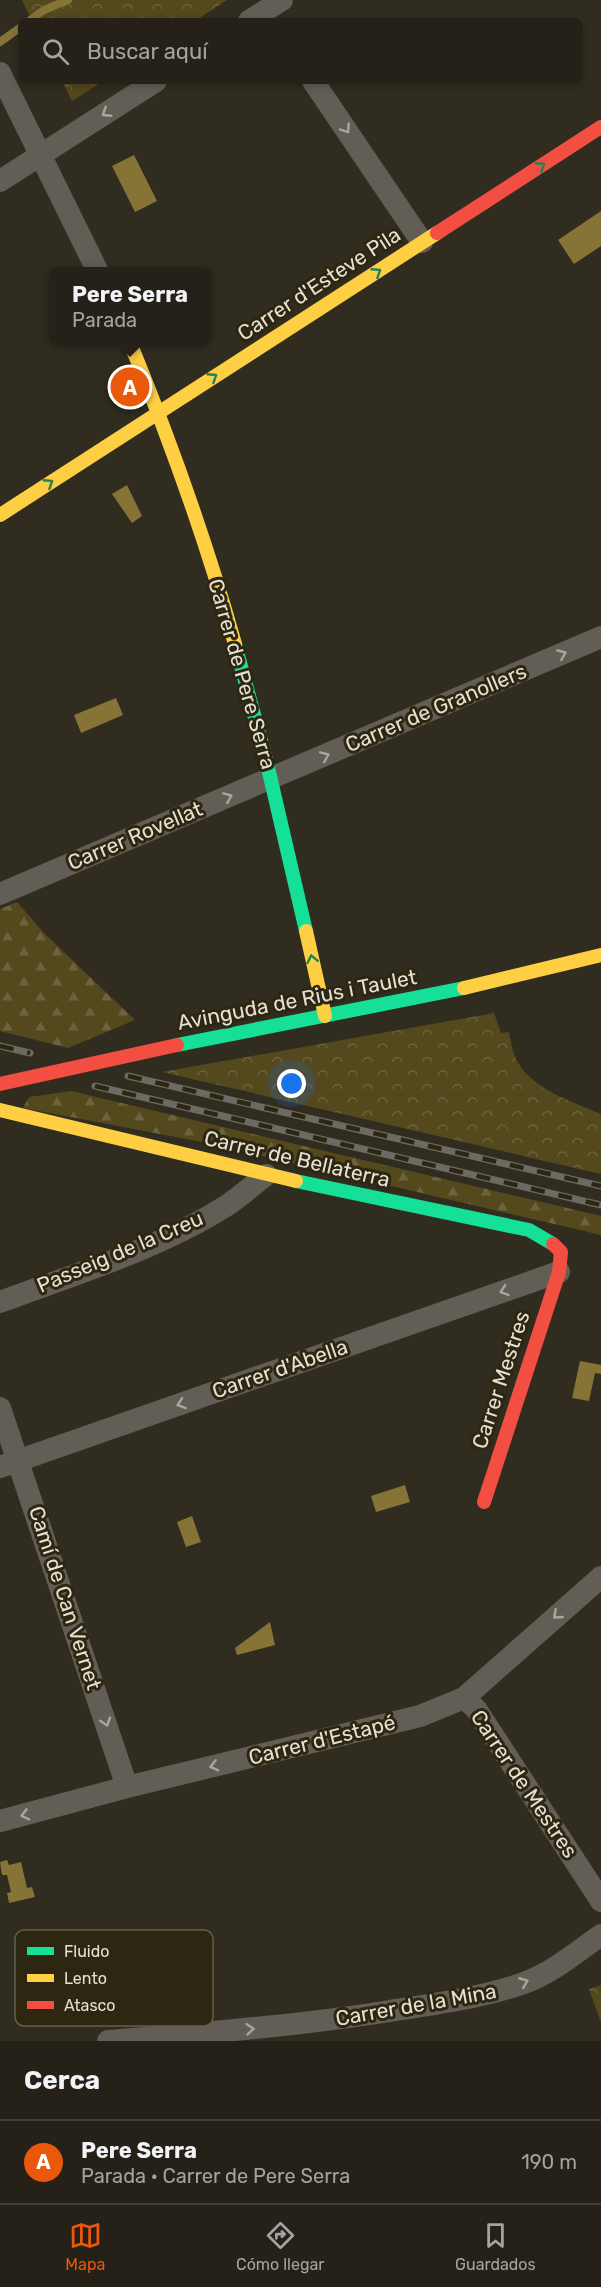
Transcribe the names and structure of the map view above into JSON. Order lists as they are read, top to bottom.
{
  "streets": {
    "street": [
      "Carrer d'Esteve Pila",
      "Carrer de Pere Serra",
      "Carrer de Granollers",
      "Carrer Rovellat",
      "Avinguda de Rius i Taulet",
      "Carrer de Bellaterra",
      "Passeig de la Creu",
      "Carrer d'Abella",
      "Carrer Mestres",
      "Camí de Can Vernet",
      "Carrer d'Estapé",
      "Carrer de Mestres",
      "Carrer de la Mina"
    ]
  },
  "crossings": [
    ["Carrer d'Esteve Pila", "Carrer de Pere Serra"],
    ["Carrer de Pere Serra", "Carrer de Granollers"],
    ["Carrer de Pere Serra", "Carrer Rovellat"],
    ["Carrer de Pere Serra", "Avinguda de Rius i Taulet"],
    ["Carrer de Granollers", "Carrer Rovellat"],
    ["Carrer de Bellaterra", "Passeig de la Creu"],
    ["Carrer de Bellaterra", "Carrer d'Abella"],
    ["Carrer de Bellaterra", "Carrer Mestres"],
    ["Carrer d'Abella", "Carrer Mestres"],
    ["Carrer d'Abella", "Camí de Can Vernet"],
    ["Camí de Can Vernet", "Carrer d'Estapé"],
    ["Carrer d'Estapé", "Carrer de Mestres"]
  ],
  "one_way": [
    "Carrer d'Esteve Pila",
    "Carrer de Granollers",
    "Carrer Rovellat",
    "Carrer d'Abella",
    "Camí de Can Vernet",
    "Carrer d'Estapé",
    "Carrer de la Mina"
  ],
  "legend": ["Fluido", "Lento", "Atasco"],
  "page": {
    "search": "Buscar aquí",
    "popup": ["Pere Serra", "Parada"],
    "pins": "A",
    "heading": "Cerca",
    "list": [
      {
        "mark": "A",
        "name": "Pere Serra",
        "note": "Parada · Carrer de Pere Serra",
        "value": "190 m"
      }
    ],
    "nav": ["Mapa", "Cómo llegar", "Guardados"]
  }
}
